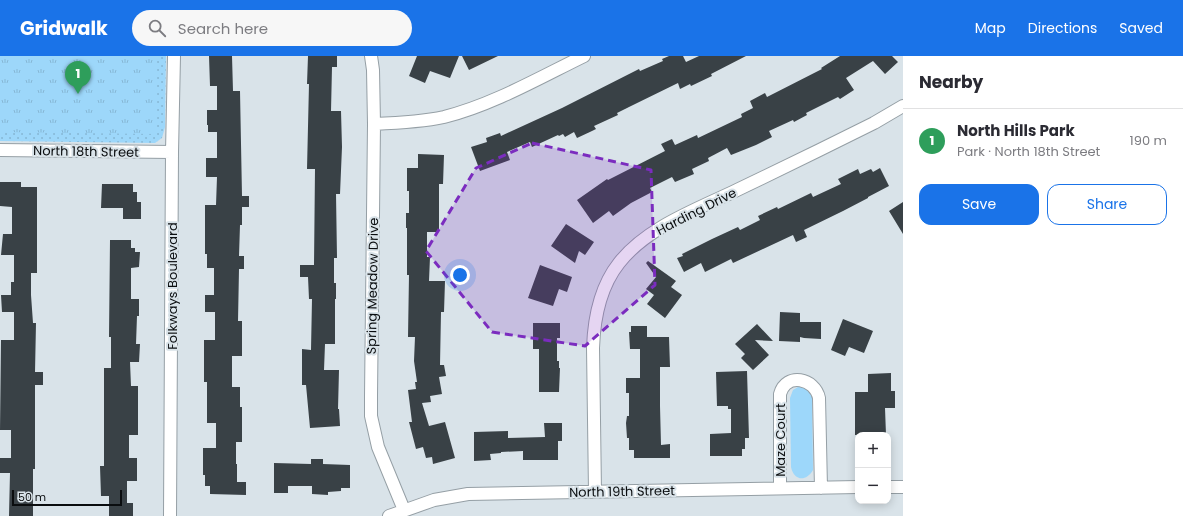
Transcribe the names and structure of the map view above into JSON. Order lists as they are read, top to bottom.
{
  "streets": {
    "street": [
      "North 18th Street",
      "Harding Drive",
      "Folkways Boulevard",
      "Spring Meadow Drive",
      "Maze Court",
      "North 19th Street"
    ]
  },
  "crossings": [
    ["North 18th Street", "Folkways Boulevard"],
    ["Harding Drive", "North 19th Street"],
    ["Spring Meadow Drive", "North 19th Street"],
    ["Maze Court", "North 19th Street"]
  ],
  "scale_bar": "50 m",
  "page": {
    "header": "Gridwalk",
    "search": "Search here",
    "nav": ["Map", "Directions", "Saved"],
    "heading": "Nearby",
    "pins": "1",
    "list": [
      {
        "mark": "1",
        "name": "North Hills Park",
        "note": "Park · North 18th Street",
        "value": "190 m"
      }
    ],
    "buttons": ["Save", "Share"],
    "map_buttons": ["+", "−"],
    "scale": "50 m"
  }
}
